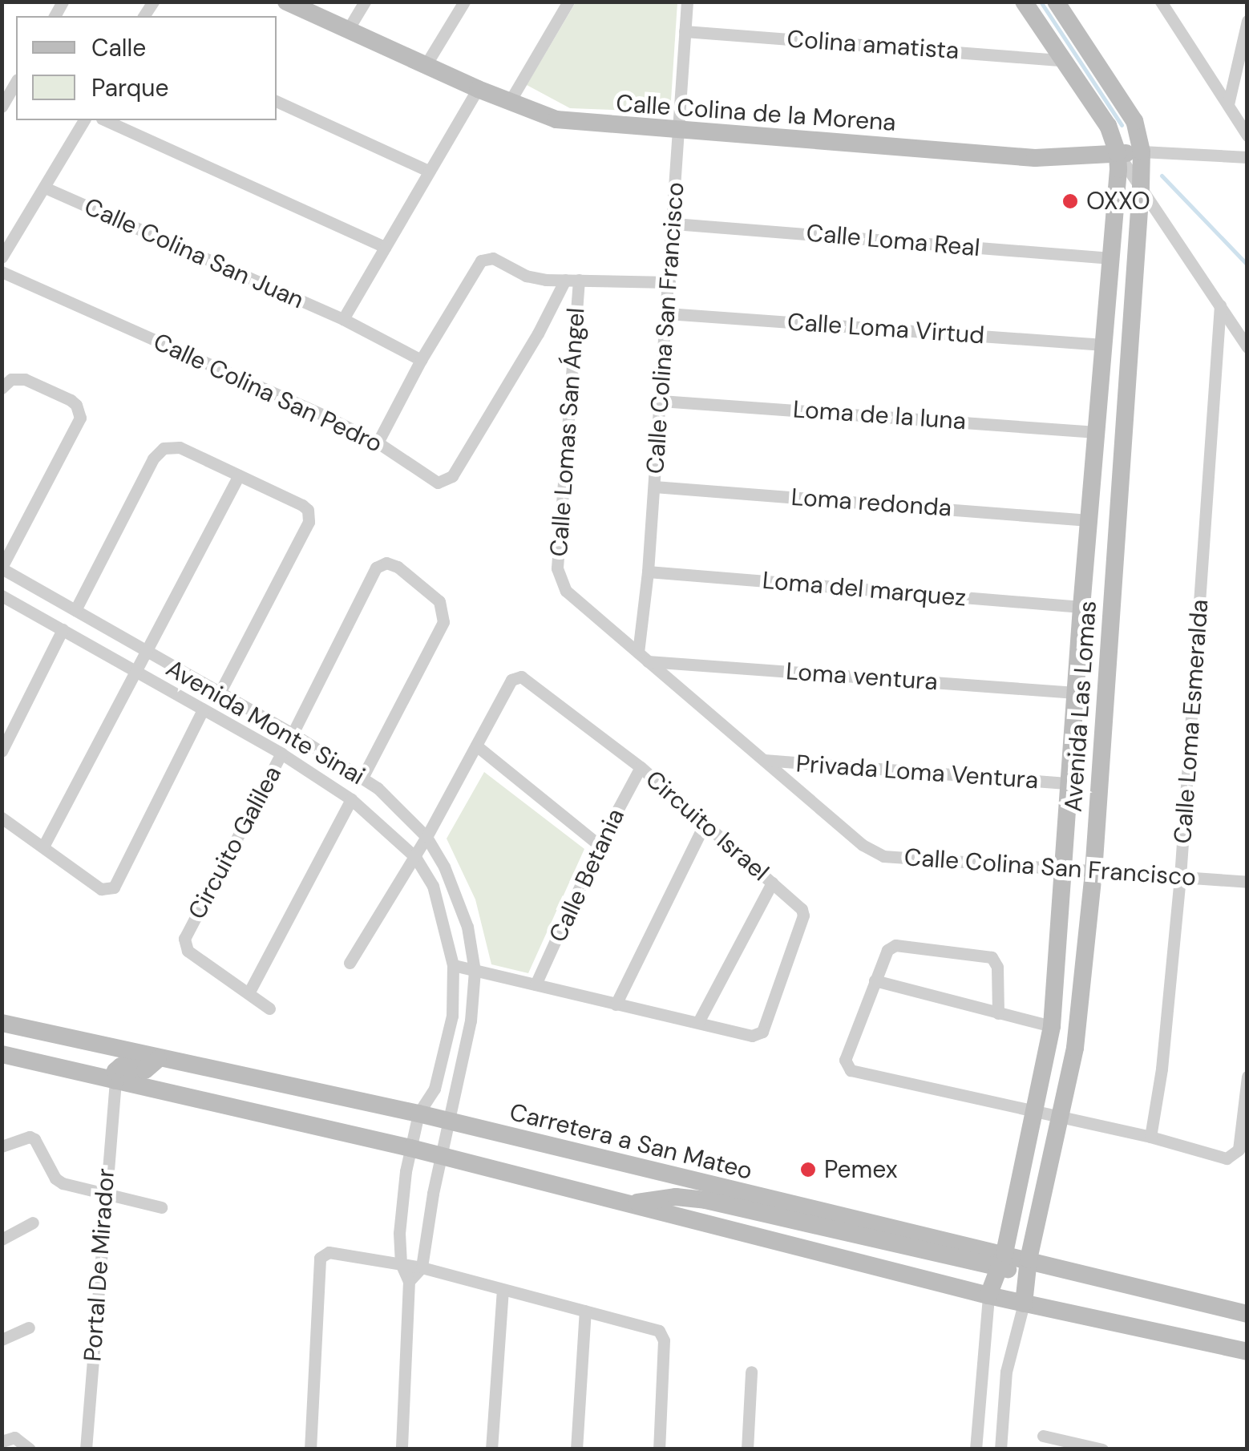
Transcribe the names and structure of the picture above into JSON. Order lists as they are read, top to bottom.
{
  "streets": {
    "street": [
      "Colina amatista",
      "Calle Colina de la Morena",
      "Calle Loma Real",
      "Calle Colina San Juan",
      "Calle Colina San Francisco",
      "Calle Loma Virtud",
      "Calle Colina San Pedro",
      "Loma de la luna",
      "Calle Lomas San Ángel",
      "Loma redonda",
      "Loma del marquez",
      "Loma ventura",
      "Avenida Las Lomas",
      "Calle Loma Esmeralda",
      "Avenida Monte Sinai",
      "Privada Loma Ventura",
      "Circuito Israel",
      "Circuito Galilea",
      "Calle Betania",
      "Carretera a San Mateo",
      "Portal De Mirador"
    ]
  },
  "crossings": [
    ["Colina amatista", "Calle Colina San Francisco"],
    ["Calle Colina de la Morena", "Calle Colina San Francisco"],
    ["Calle Colina de la Morena", "Avenida Las Lomas"],
    ["Calle Loma Real", "Calle Colina San Francisco"],
    ["Calle Loma Real", "Avenida Las Lomas"],
    ["Calle Colina San Juan", "Calle Lomas San Ángel"],
    ["Calle Colina San Francisco", "Calle Loma Virtud"],
    ["Calle Colina San Francisco", "Loma de la luna"],
    ["Calle Colina San Francisco", "Calle Lomas San Ángel"],
    ["Calle Colina San Francisco", "Loma redonda"],
    ["Calle Colina San Francisco", "Loma del marquez"],
    ["Calle Colina San Francisco", "Loma ventura"],
    ["Calle Colina San Francisco", "Avenida Las Lomas"],
    ["Calle Colina San Francisco", "Calle Loma Esmeralda"],
    ["Calle Colina San Francisco", "Privada Loma Ventura"],
    ["Calle Loma Virtud", "Avenida Las Lomas"],
    ["Calle Colina San Pedro", "Calle Lomas San Ángel"],
    ["Loma de la luna", "Avenida Las Lomas"],
    ["Loma redonda", "Avenida Las Lomas"],
    ["Loma del marquez", "Avenida Las Lomas"],
    ["Loma ventura", "Avenida Las Lomas"],
    ["Avenida Las Lomas", "Privada Loma Ventura"],
    ["Avenida Las Lomas", "Carretera a San Mateo"],
    ["Avenida Monte Sinai", "Circuito Israel"],
    ["Avenida Monte Sinai", "Circuito Galilea"],
    ["Avenida Monte Sinai", "Carretera a San Mateo"],
    ["Circuito Israel", "Calle Betania"]
  ],
  "places": ["OXXO", "Pemex"],
  "legend": ["Calle", "Parque"]
}
